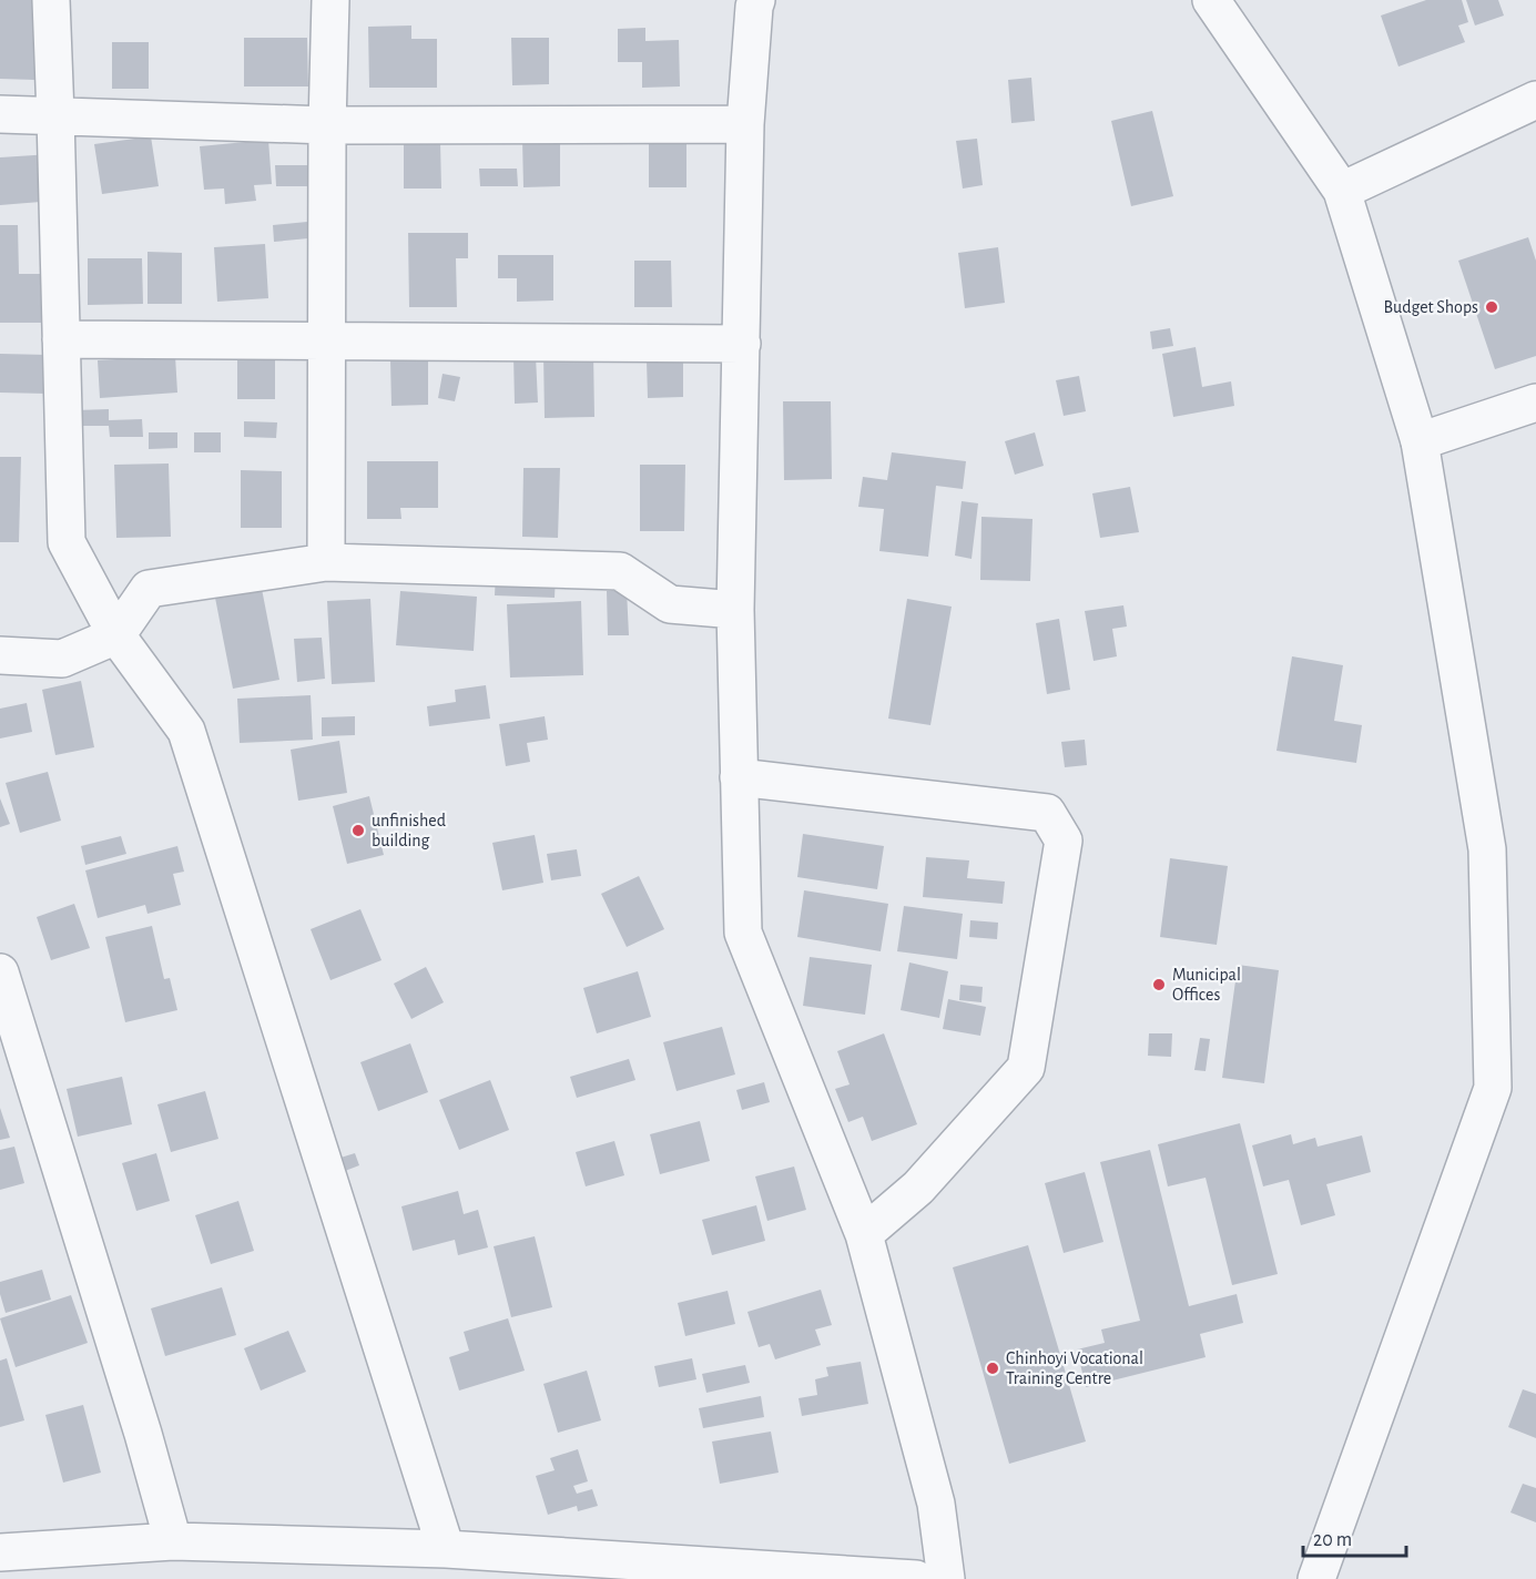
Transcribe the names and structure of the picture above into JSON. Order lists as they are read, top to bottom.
{
  "places": [
    "Budget Shops",
    "unfinished building",
    "Municipal Offices",
    "Chinhoyi Vocational Training Centre"
  ],
  "scale_bar": "20 m"
}
